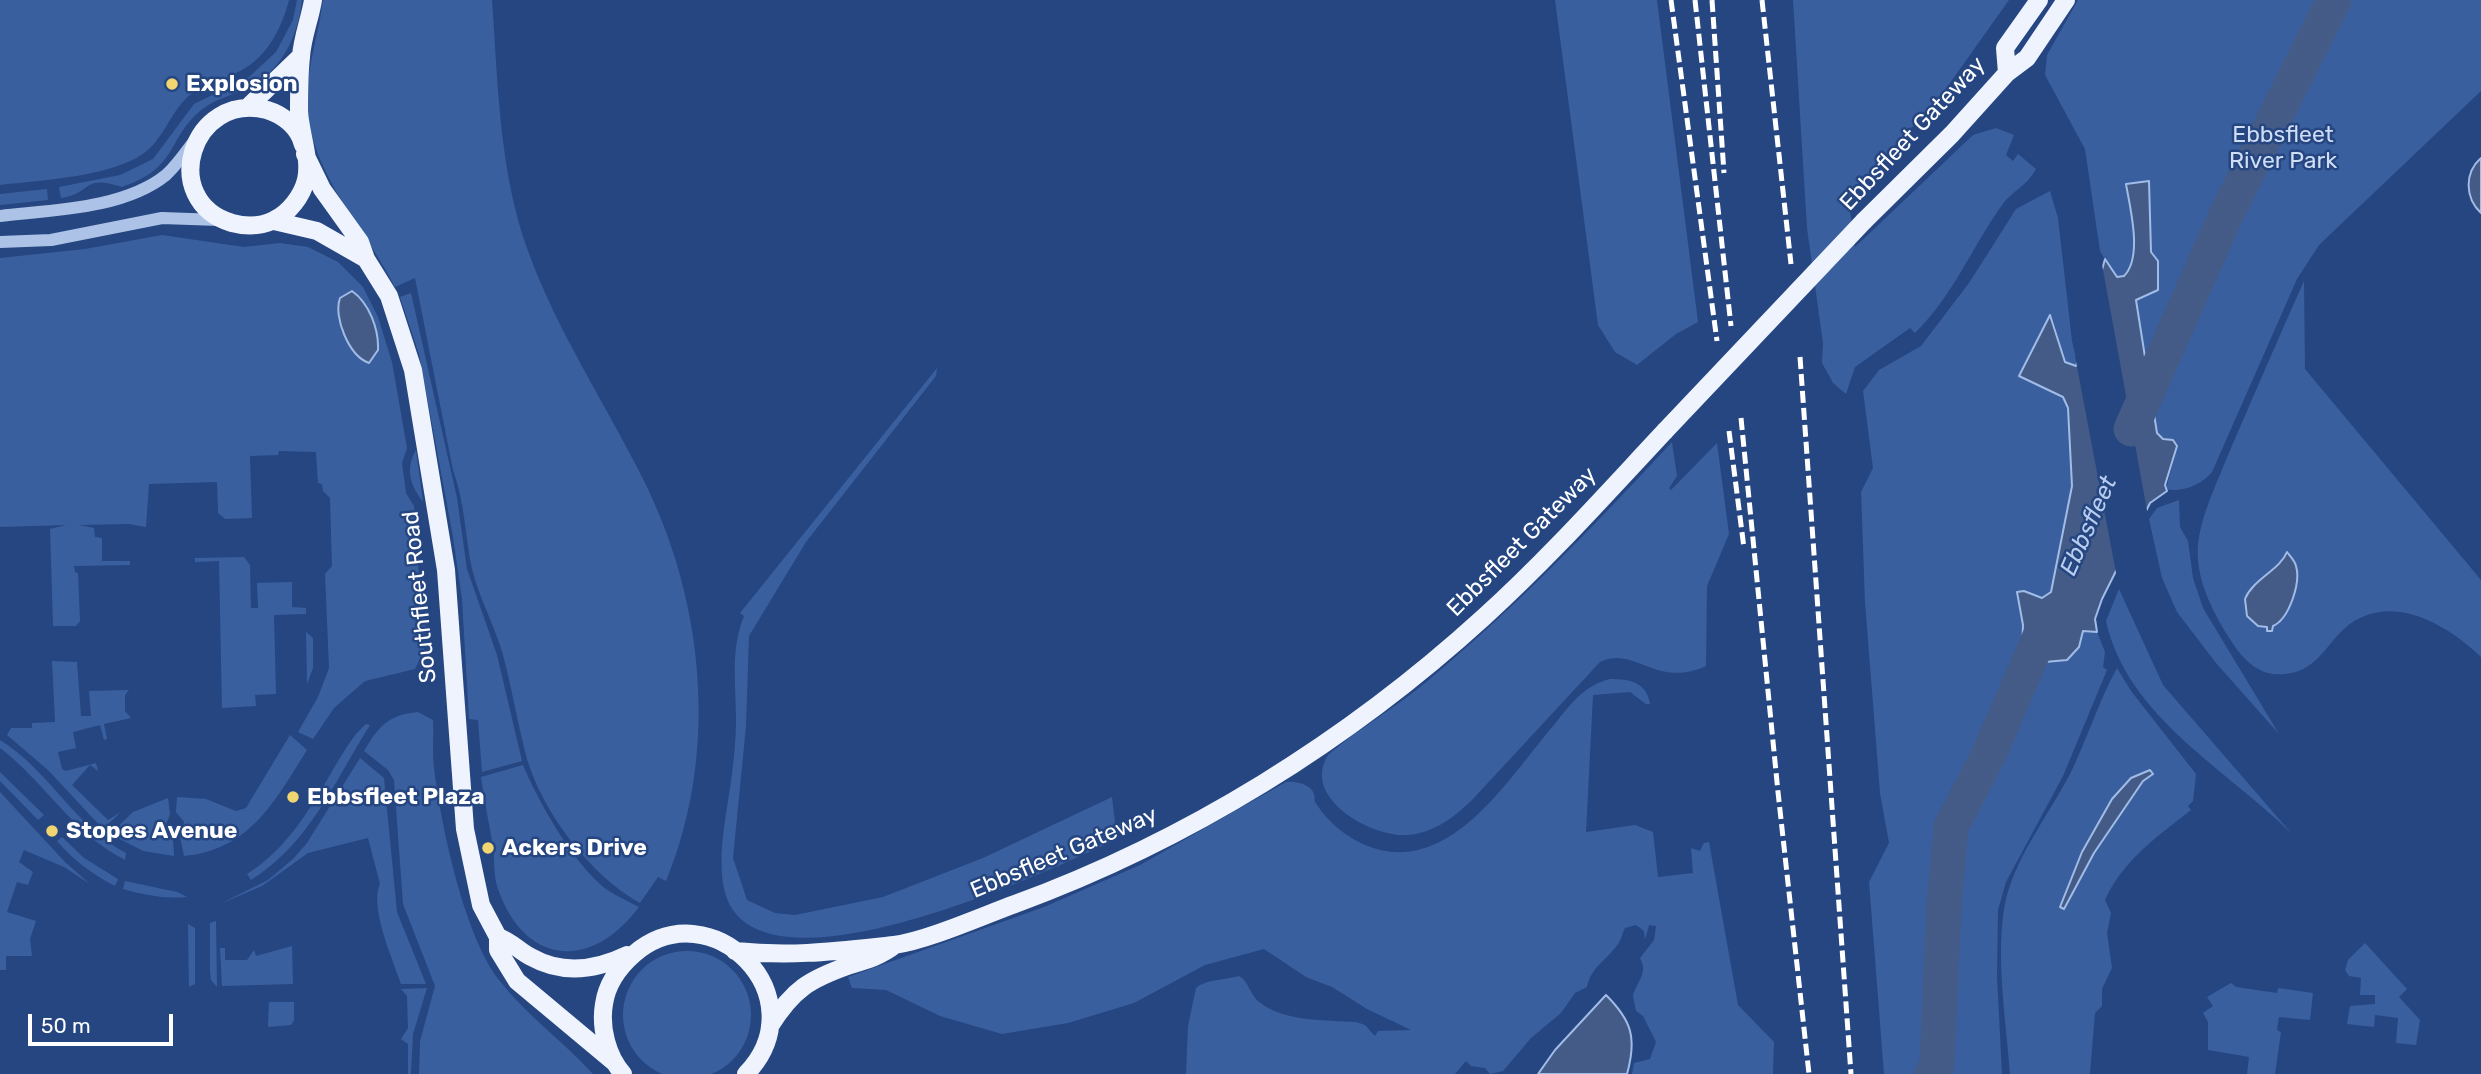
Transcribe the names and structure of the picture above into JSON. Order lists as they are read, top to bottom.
{
  "streets": {
    "main road": ["Ebbsfleet Gateway", "Southfleet Road"]
  },
  "water": ["Ebbsfleet"],
  "parks": ["Ebbsfleet River Park"],
  "places": [
    "Explosion",
    "Ebbsfleet Plaza",
    "Stopes Avenue",
    "Ackers Drive"
  ],
  "scale_bar": "50 m"
}
